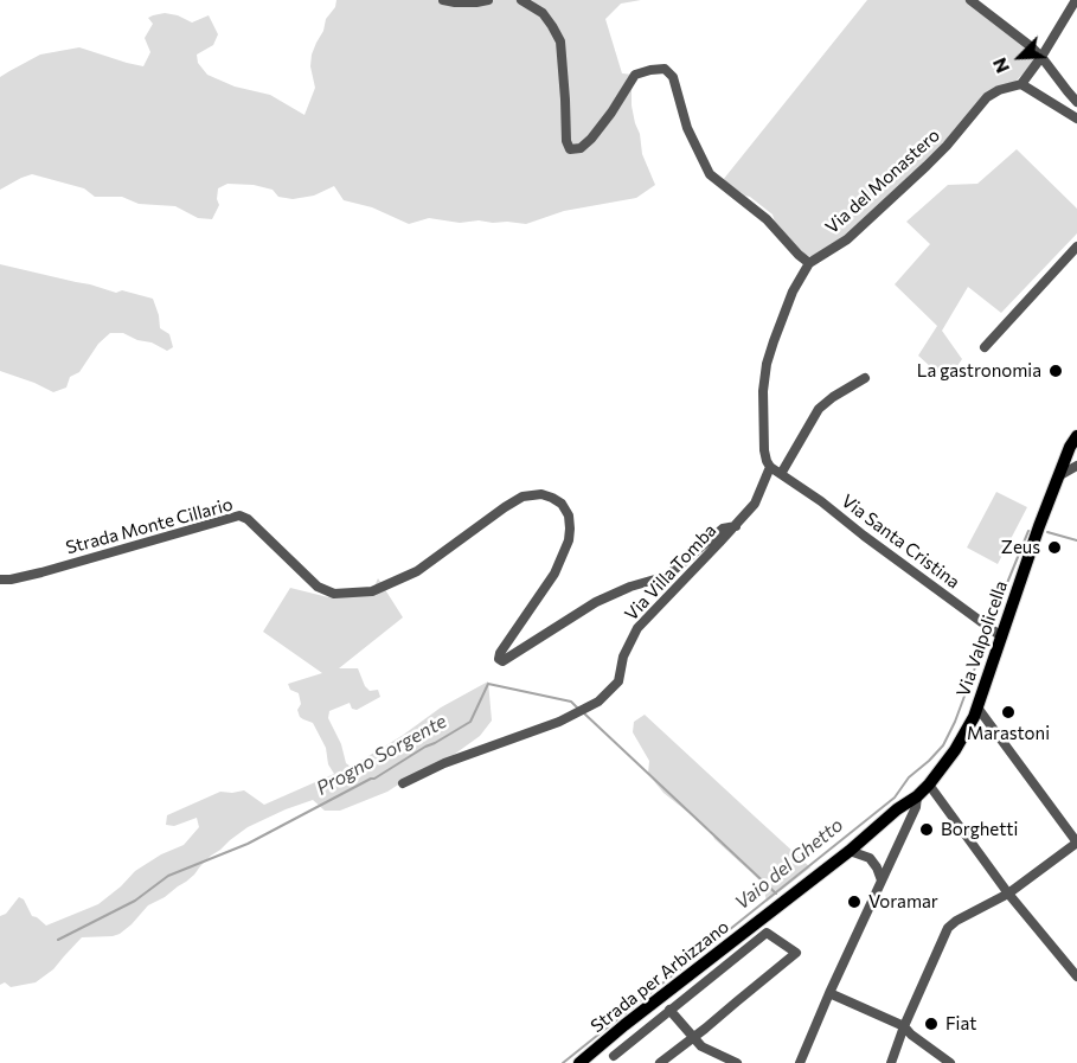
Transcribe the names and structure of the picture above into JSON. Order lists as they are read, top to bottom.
{
  "streets": {
    "main road": ["Via Valpolicella", "Strada per Arbizzano"],
    "street": [
      "Via del Monastero",
      "Strada Monte Cillario",
      "Via Santa Cristina",
      "Via Villa Tomba"
    ]
  },
  "crossings": [
    ["Via del Monastero", "Via Santa Cristina"],
    ["Via del Monastero", "Via Villa Tomba"],
    ["Strada Monte Cillario", "Via Villa Tomba"],
    ["Via Santa Cristina", "Via Villa Tomba"],
    ["Via Santa Cristina", "Via Valpolicella"],
    ["Via Valpolicella", "Strada per Arbizzano"]
  ],
  "water": ["Progno Sorgente", "Vaio del Ghetto"],
  "places": [
    "La gastronomia",
    "Zeus",
    "Marastoni",
    "Borghetti",
    "Voramar",
    "Fiat"
  ],
  "north": "bottom left"
}
